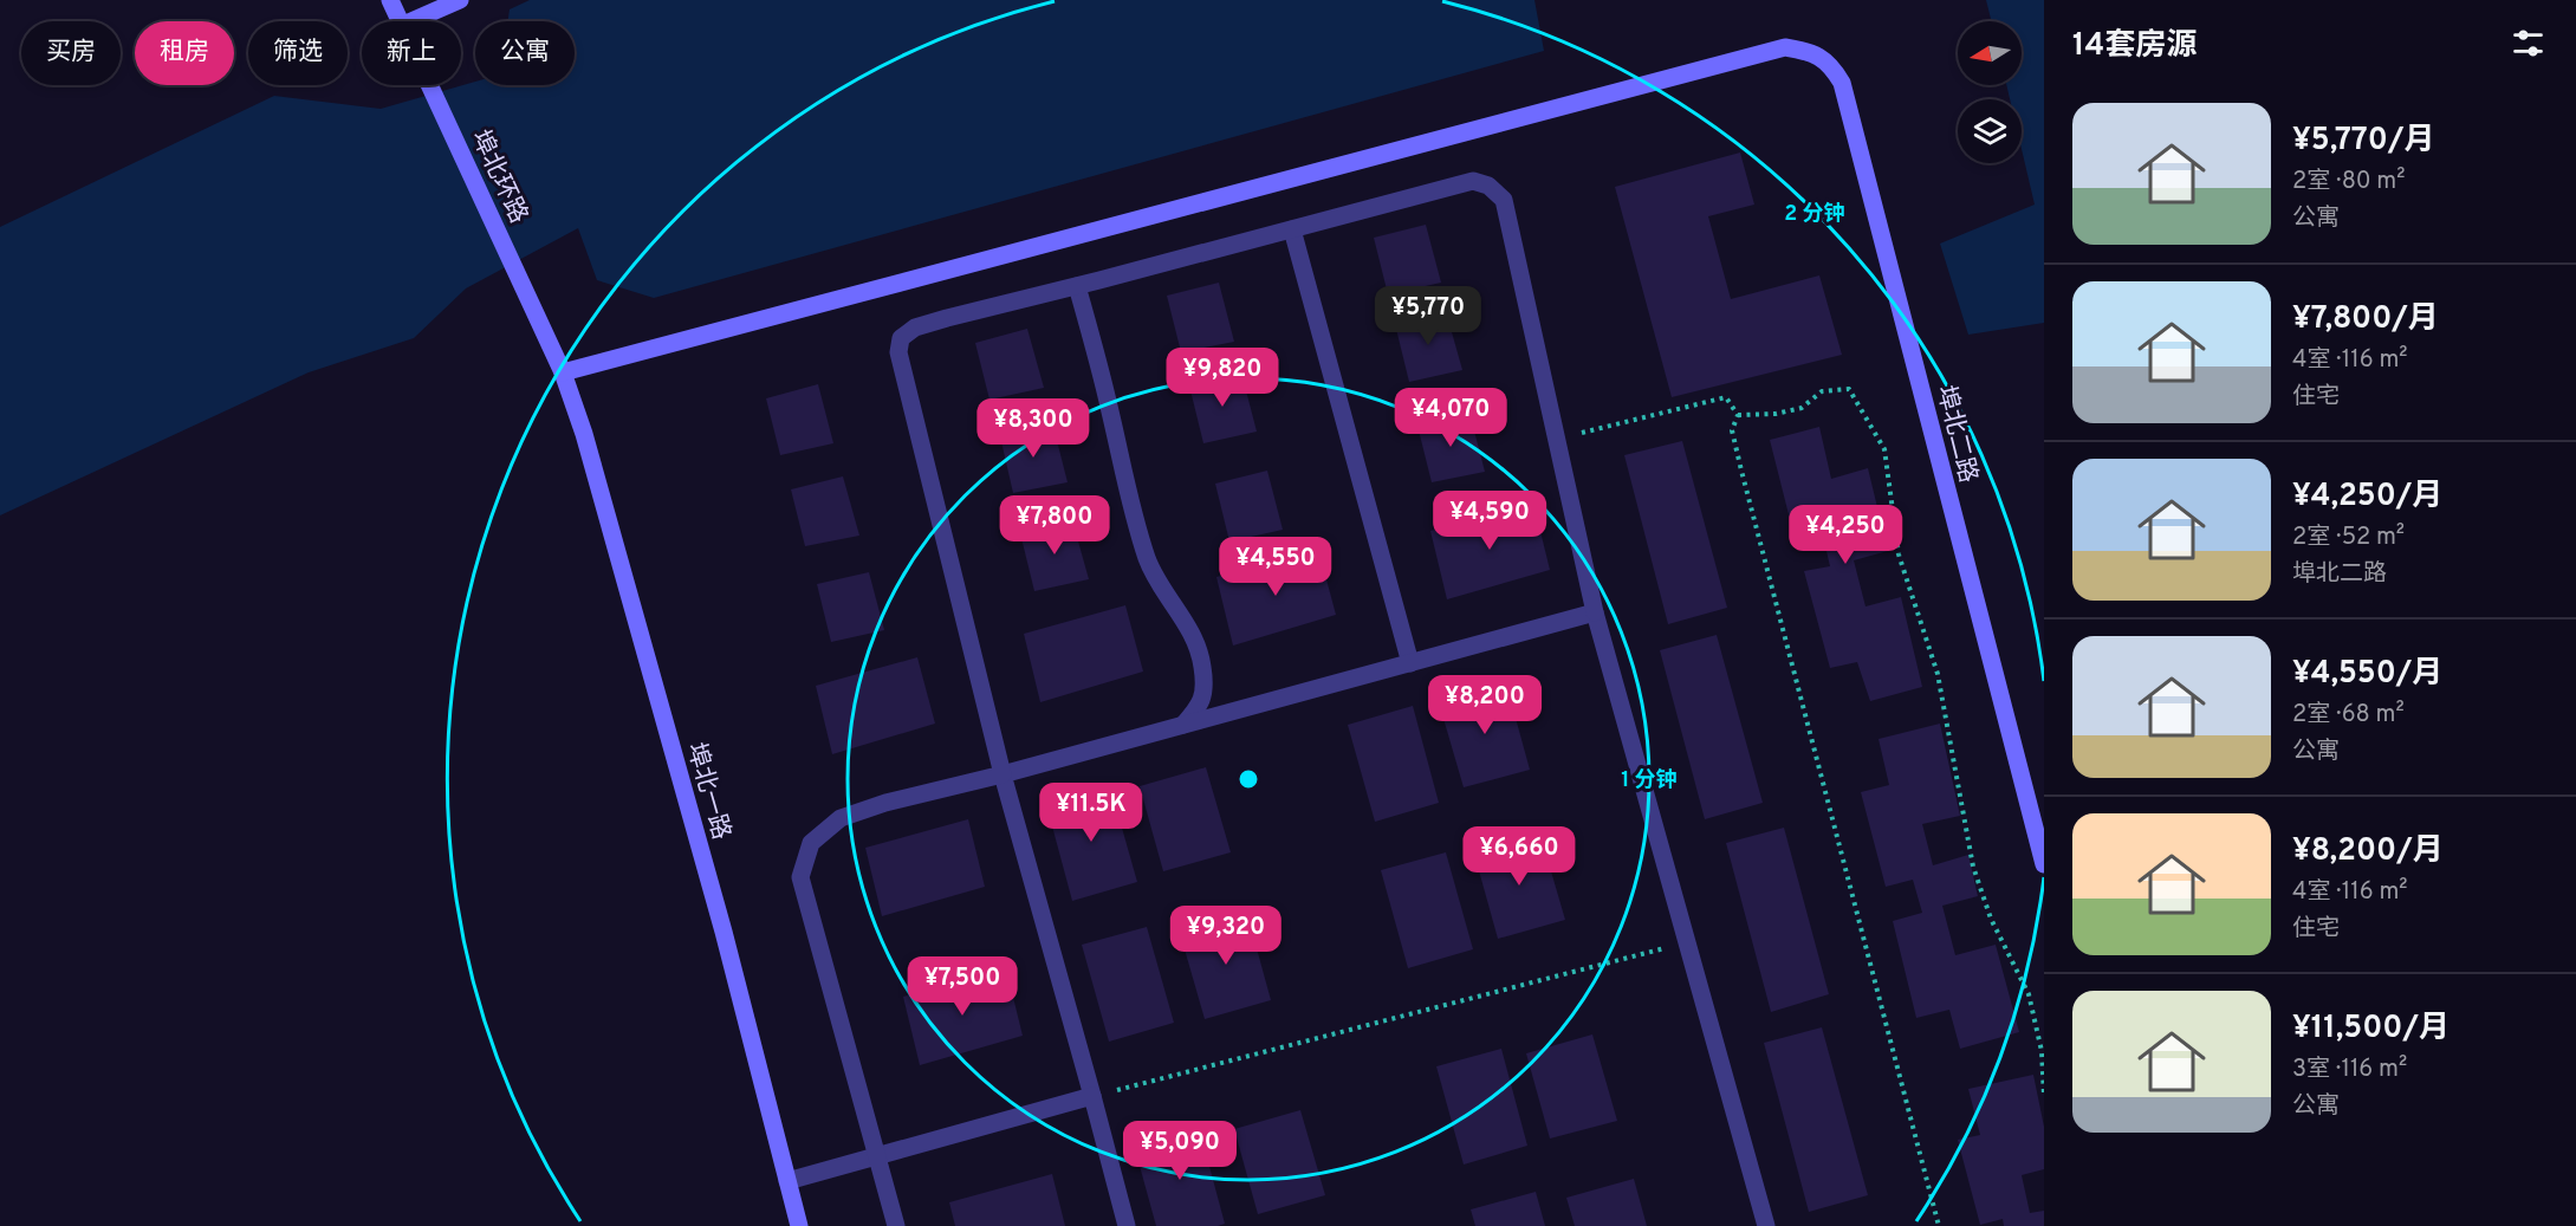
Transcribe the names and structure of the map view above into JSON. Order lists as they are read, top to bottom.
{
  "streets": {
    "street": ["埠北环路", "埠北二路", "埠北一路"]
  },
  "crossings": [
    ["埠北环路", "埠北二路"],
    ["埠北环路", "埠北一路"],
    ["埠北二路", "埠北一路"]
  ],
  "north": "left",
  "page": {
    "heading": "14套房源",
    "chip": [
      "买房",
      "租房",
      "筛选",
      "新上",
      "公寓"
    ],
    "list": [
      {
        "name": "¥5,770/月",
        "note": "2室 · 80 m² · 公寓"
      },
      {
        "name": "¥7,800/月",
        "note": "4室 · 116 m² · 住宅"
      },
      {
        "name": "¥4,250/月",
        "note": "2室 · 52 m² · 埠北二路"
      },
      {
        "name": "¥4,550/月",
        "note": "2室 · 68 m² · 公寓"
      },
      {
        "name": "¥8,200/月",
        "note": "4室 · 116 m² · 住宅"
      },
      {
        "name": "¥11,500/月",
        "note": "3室 · 116 m² · 公寓"
      }
    ],
    "price": [
      "¥5,770",
      "¥9,820",
      "¥4,070",
      "¥8,300",
      "¥4,590",
      "¥7,800",
      "¥4,250",
      "¥4,550",
      "¥8,200",
      "¥11.5K",
      "¥6,660",
      "¥9,320",
      "¥7,500",
      "¥5,090"
    ]
  },
  "rings": ["2 分钟", "1 分钟"]
}
